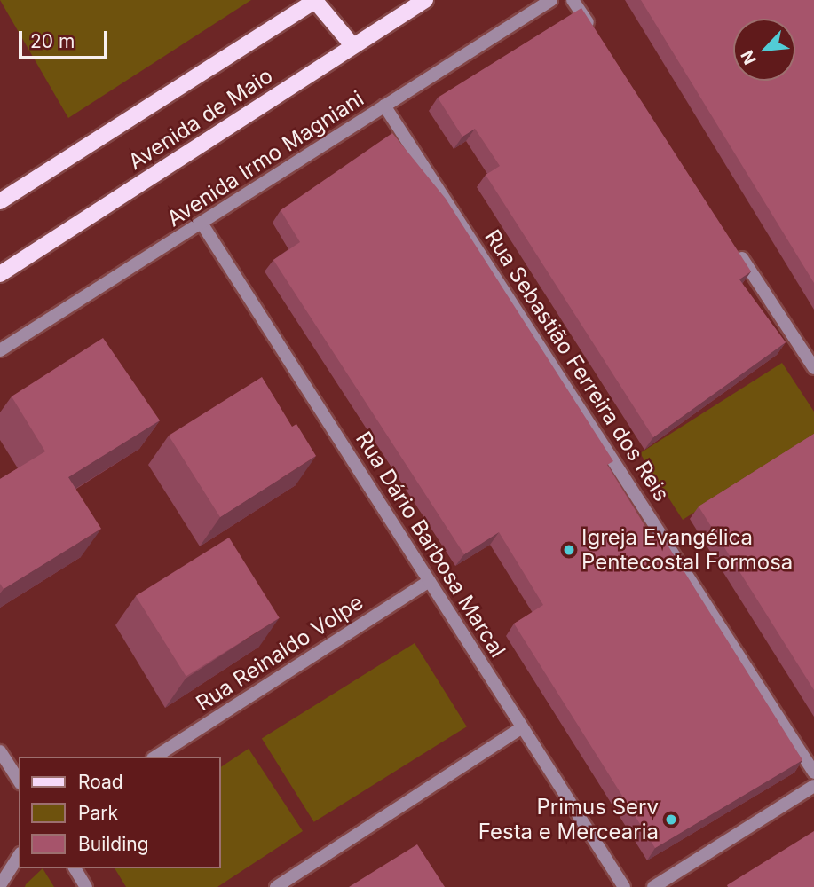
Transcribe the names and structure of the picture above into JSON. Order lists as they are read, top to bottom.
{
  "streets": {
    "main road": ["Avenida de Maio"],
    "street": [
      "Avenida Irmo Magniani",
      "Rua Sebastião Ferreira dos Reis",
      "Rua Dário Barbosa Marcal",
      "Rua Reinaldo Volpe"
    ]
  },
  "crossings": [
    ["Avenida Irmo Magniani", "Rua Sebastião Ferreira dos Reis"],
    ["Avenida Irmo Magniani", "Rua Dário Barbosa Marcal"],
    ["Rua Dário Barbosa Marcal", "Rua Reinaldo Volpe"]
  ],
  "places": ["Igreja Evangélica Pentecostal Formosa", "Primus Serv Festa e Mercearia"],
  "legend": ["Road", "Park", "Building"],
  "scale_bar": "20 m",
  "north": "bottom left"
}
